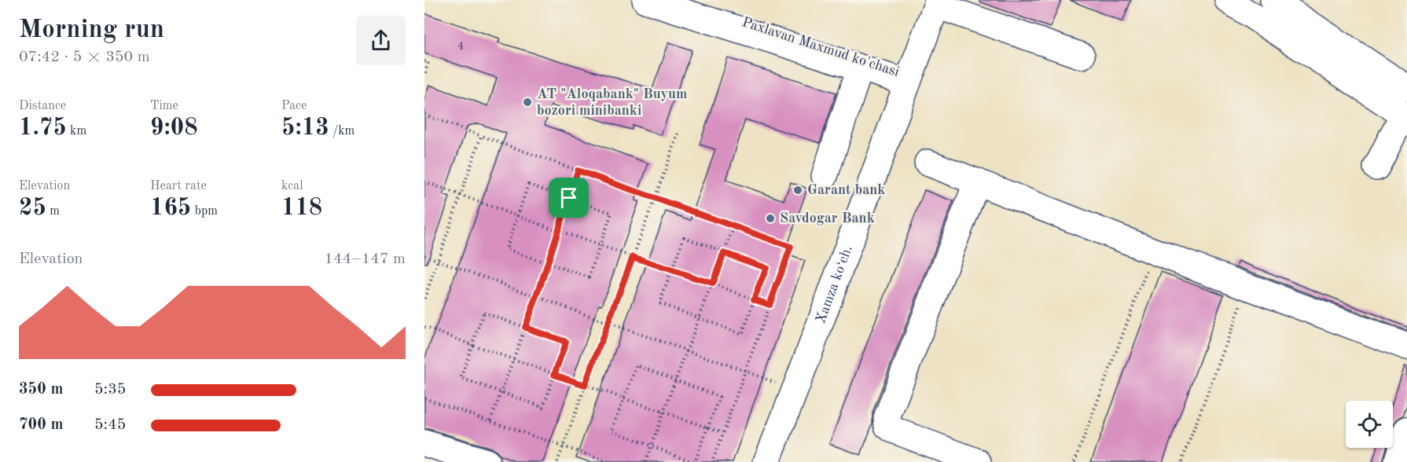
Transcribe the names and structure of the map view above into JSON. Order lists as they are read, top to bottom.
{
  "streets": {
    "street": ["Paxlavan Maxmud ko'chasi", "Xamza ko‘ch."]
  },
  "crossings": [
    ["Paxlavan Maxmud ko'chasi", "Xamza ko‘ch."]
  ],
  "places": ["AT \"Aloqabank\" Buyum bozori minibanki", "Garant bank", "Savdogar Bank"],
  "house_numbers": ["4"],
  "page": {
    "heading": ["Morning run", "07:42 · 5 × 350 m"],
    "stats": [
      ["Distance", "1.75 km"],
      ["Time", "9:08"],
      ["Pace", "5:13 /km"],
      ["Elevation", "25 m"],
      ["Heart rate", "165 bpm"],
      ["kcal", "118"]
    ],
    "chart": ["Elevation", "144–147 m"],
    "list": [
      {
        "name": "350 m",
        "note": "5:35"
      },
      {
        "name": "700 m",
        "note": "5:45"
      }
    ]
  }
}
